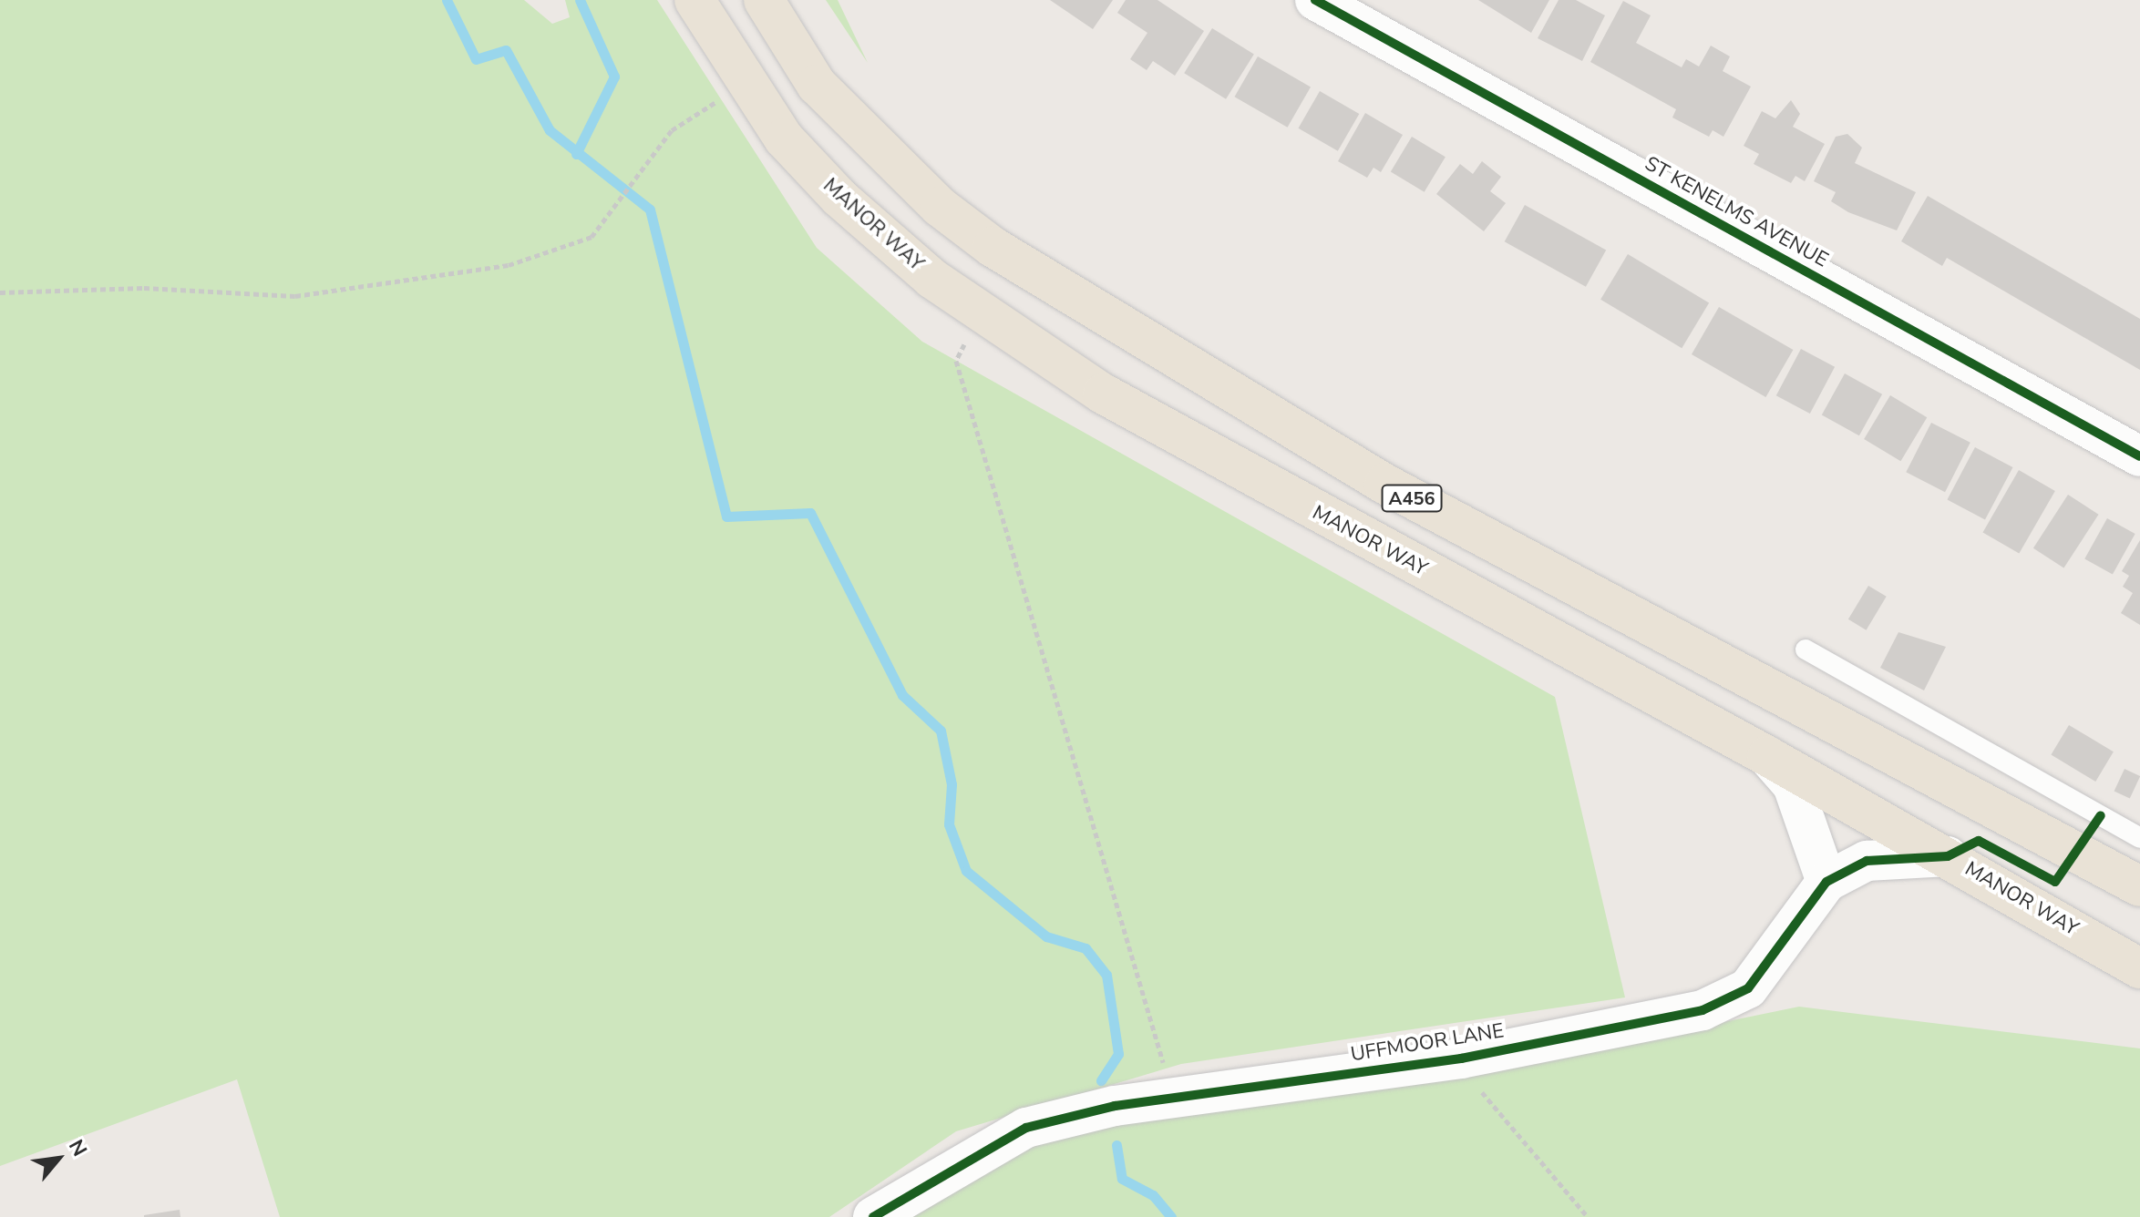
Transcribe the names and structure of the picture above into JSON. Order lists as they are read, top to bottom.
{
  "streets": {
    "highway": ["MANOR WAY", "A456"],
    "street": ["ST KENELMS AVENUE", "UFFMOOR LANE"]
  },
  "crossings": [
    ["MANOR WAY", "UFFMOOR LANE"]
  ],
  "north": "top right"
}
